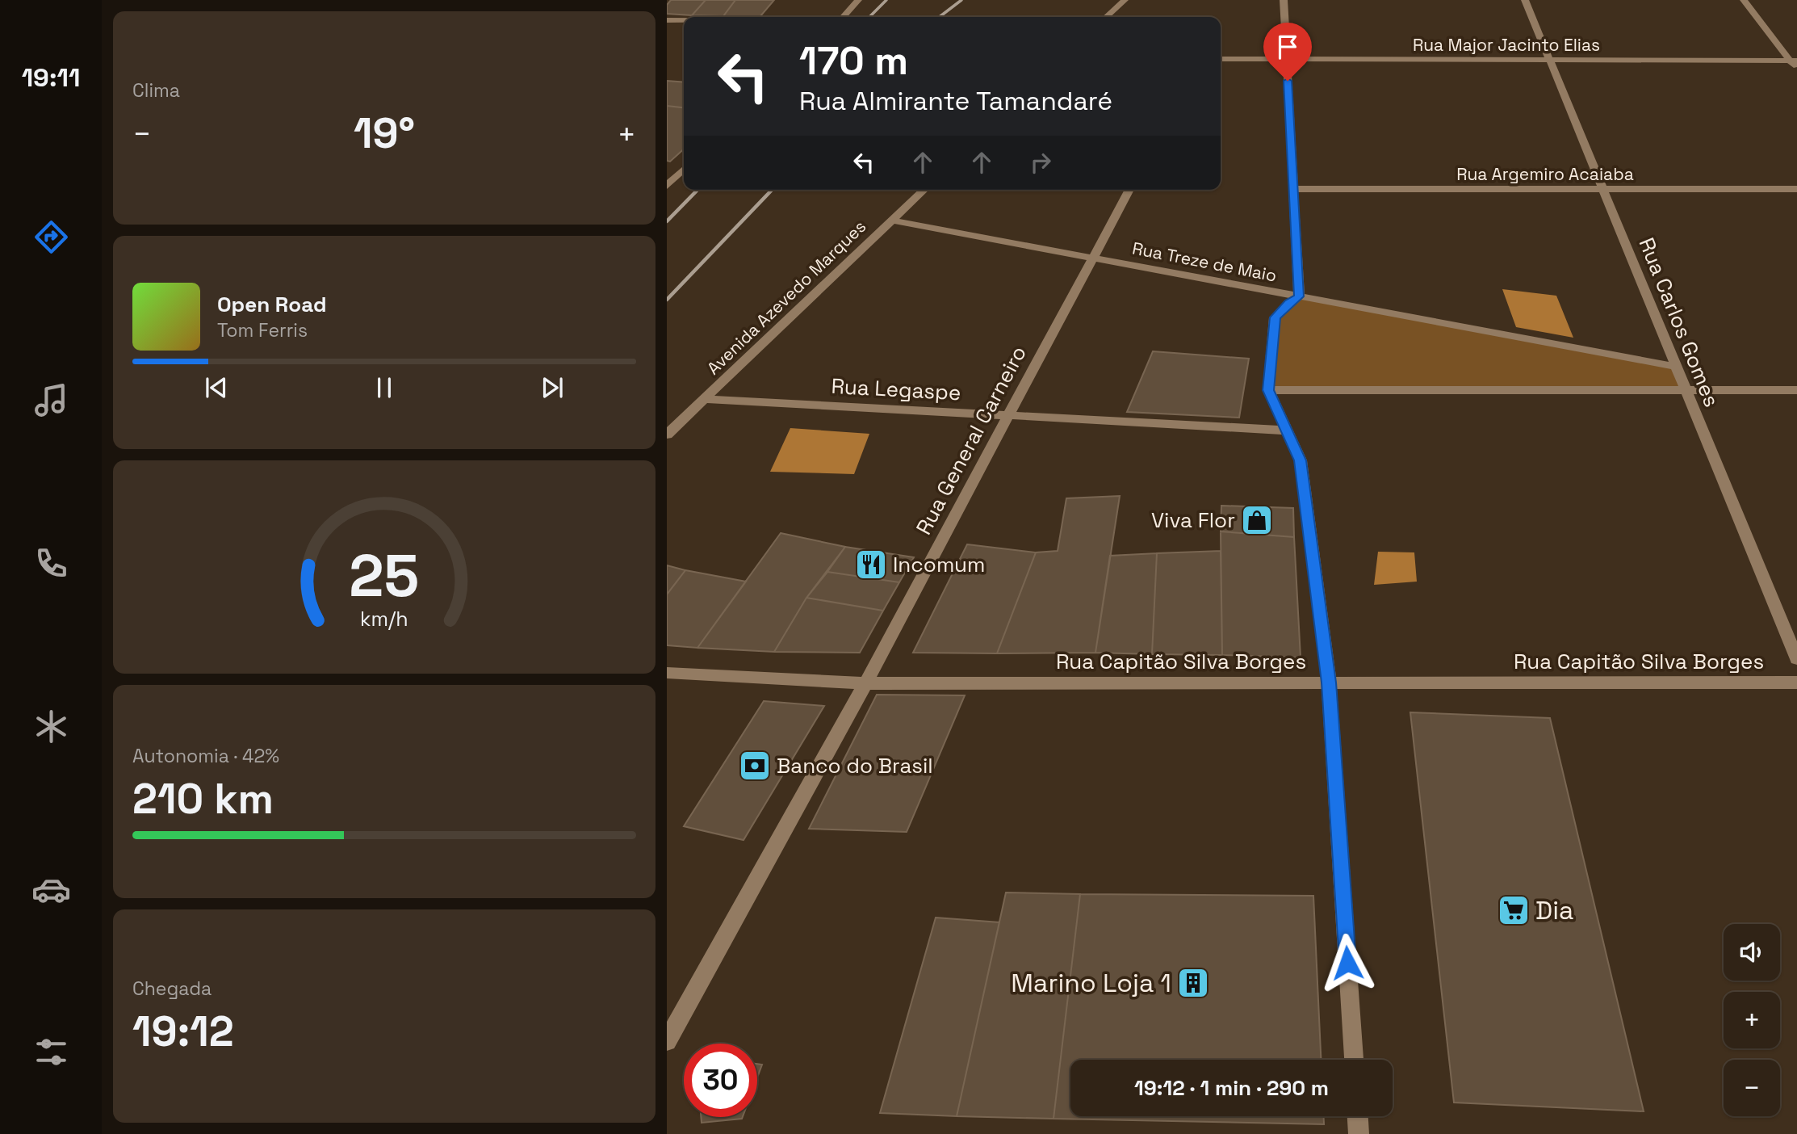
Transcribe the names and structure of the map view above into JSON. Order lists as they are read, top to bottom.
{
  "streets": {
    "street": [
      "Rua Major Jacinto Elias",
      "Rua Argemiro Acaiaba",
      "Rua Treze de Maio",
      "Avenida Azevedo Marques",
      "Rua Carlos Gomes",
      "Rua Legaspe",
      "Rua General Carneiro",
      "Rua Capitão Silva Borges"
    ]
  },
  "crossings": [
    ["Rua Major Jacinto Elias", "Rua Carlos Gomes"],
    ["Rua Argemiro Acaiaba", "Rua Carlos Gomes"],
    ["Rua Treze de Maio", "Avenida Azevedo Marques"],
    ["Rua Treze de Maio", "Rua Carlos Gomes"],
    ["Rua Treze de Maio", "Rua General Carneiro"],
    ["Avenida Azevedo Marques", "Rua Legaspe"],
    ["Rua Legaspe", "Rua General Carneiro"],
    ["Rua General Carneiro", "Rua Capitão Silva Borges"]
  ],
  "places": {
    "shop": ["Viva Flor"],
    "restaurant": ["Incomum"],
    "bank": ["Banco do Brasil"],
    "supermarket": ["Dia"],
    "building": ["Marino Loja 1"]
  },
  "page": {
    "tabs": "19:11",
    "tile": [
      "Clima",
      ["Autonomia · 42%", "210 km"],
      ["Chegada", "19:12"]
    ],
    "turn": ["170 m", "Rua Almirante Tamandaré"],
    "heat": ["−", "19°", "+"],
    "song": ["Open Road", "Tom Ferris"],
    "map_buttons": ["+", "−"],
    "limit": "30",
    "trip": "19:12 · 1 min · 290 m",
    "gauge": ["25", "km/h"]
  }
}
